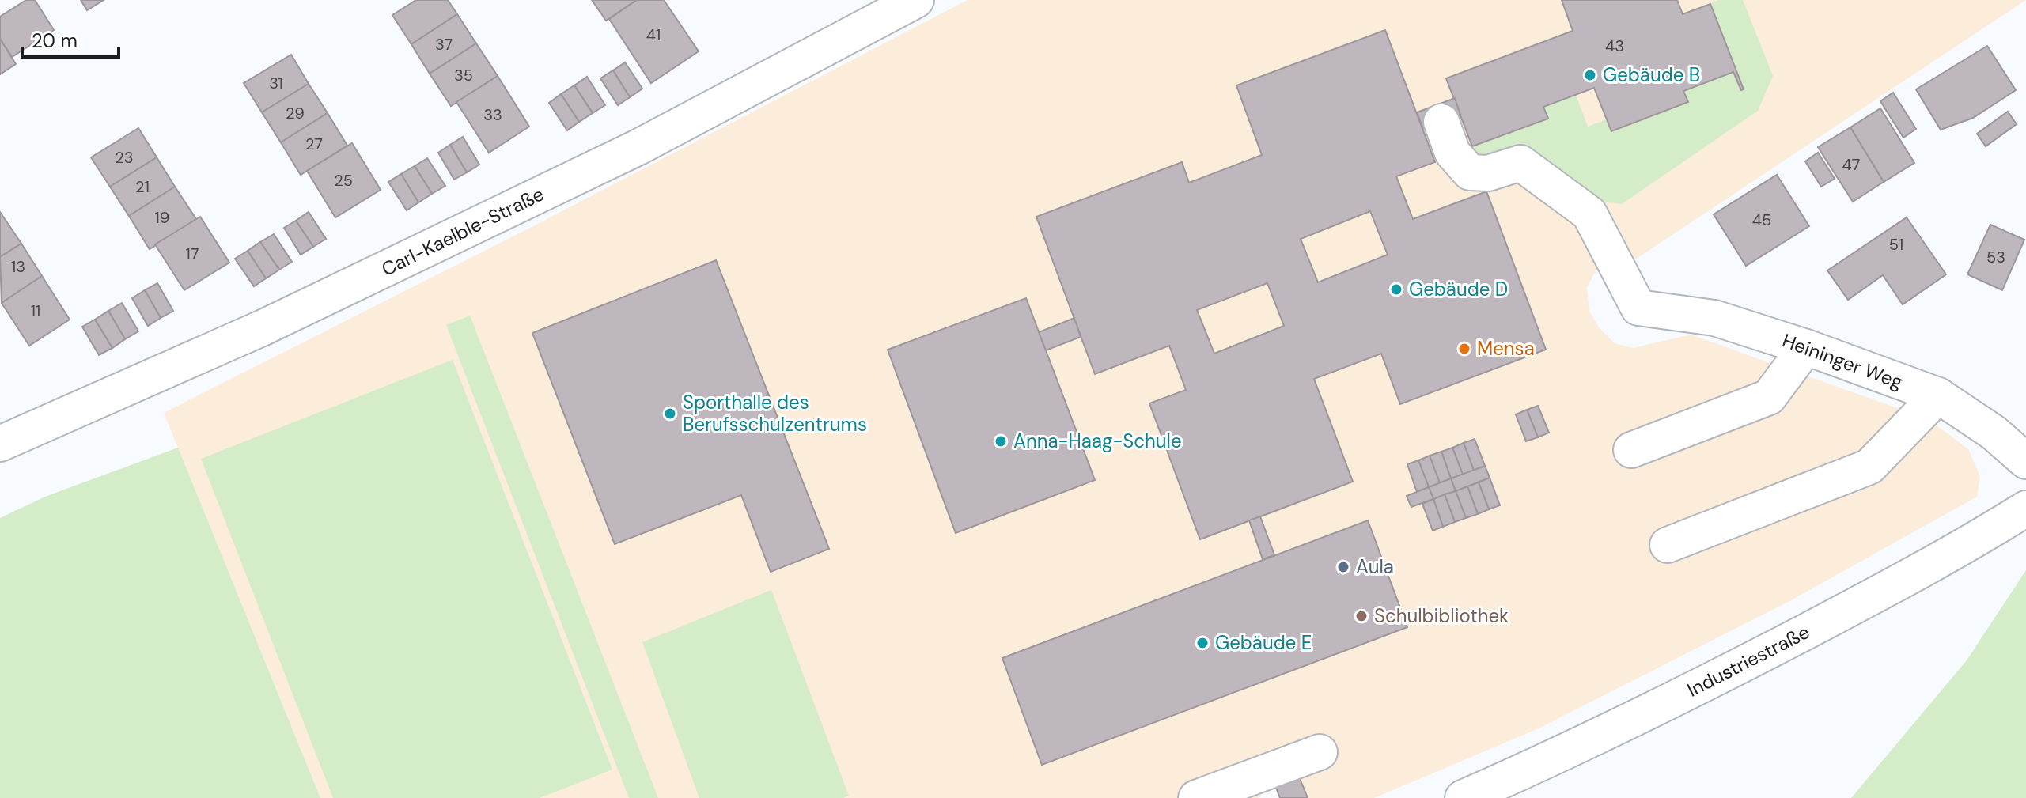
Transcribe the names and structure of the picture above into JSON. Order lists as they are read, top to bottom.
{
  "streets": {
    "street": ["Carl-Kaelble-Straße", "Heininger Weg", "Industriestraße"]
  },
  "places": [
    "Gebäude B",
    "Gebäude D",
    "Mensa",
    "Sporthalle des Berufsschulzentrums",
    "Anna-Haag-Schule",
    "Aula",
    "Schulbibliothek",
    "Gebäude E"
  ],
  "house_numbers": [
    "41",
    "37",
    "43",
    "35",
    "31",
    "29",
    "33",
    "27",
    "23",
    "47",
    "25",
    "21",
    "19",
    "45",
    "51",
    "17",
    "53",
    "13",
    "11"
  ],
  "scale_bar": "20 m"
}
